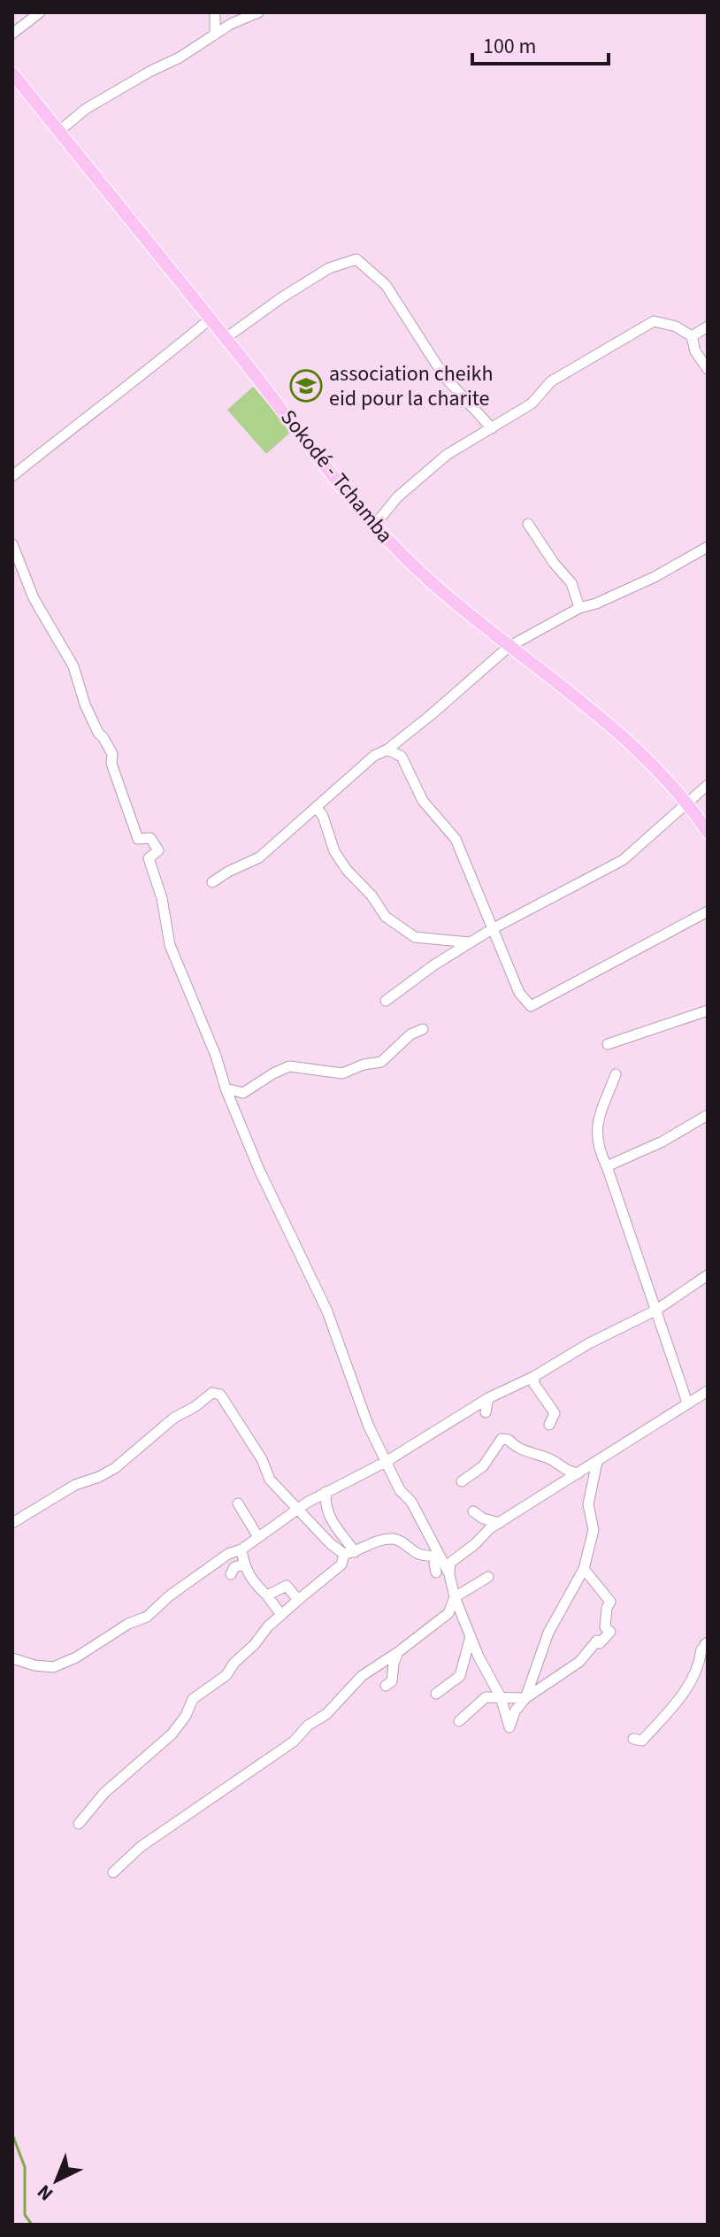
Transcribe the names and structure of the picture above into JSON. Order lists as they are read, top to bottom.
{
  "streets": {
    "main road": ["Sokodé - Tchamba"]
  },
  "places": {
    "school or university": ["association cheikh eid pour la charite"]
  },
  "scale_bar": "100 m",
  "north": "bottom left"
}
